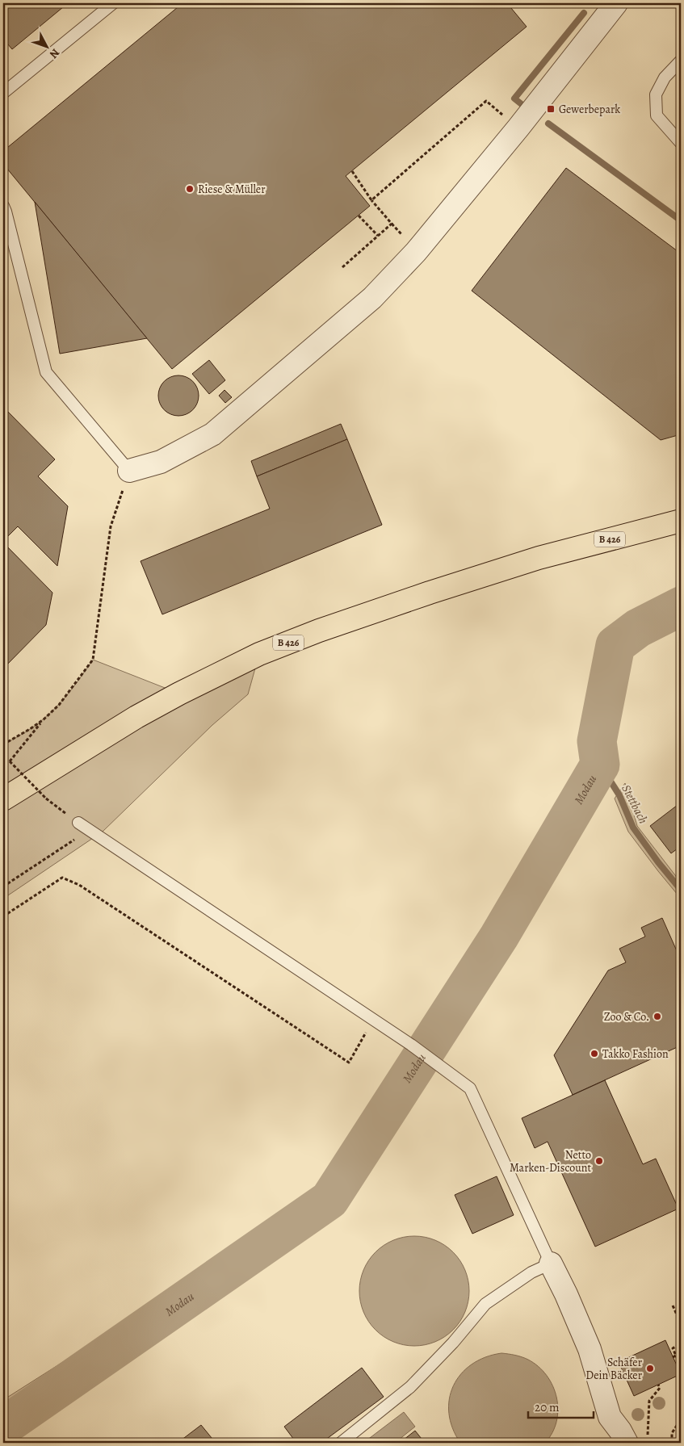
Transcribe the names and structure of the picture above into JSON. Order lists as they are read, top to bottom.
{
  "streets": {
    "main road": ["B 426"]
  },
  "water": ["Modau", "Stettbach"],
  "places": {
    "transit": ["Gewerbepark"],
    "other": [
      "Riese & Müller",
      "Zoo & Co.",
      "Takko Fashion",
      "Netto Marken-Discount",
      "Schäfer Dein Bäcker"
    ]
  },
  "scale_bar": "20 m",
  "north": "bottom right"
}
